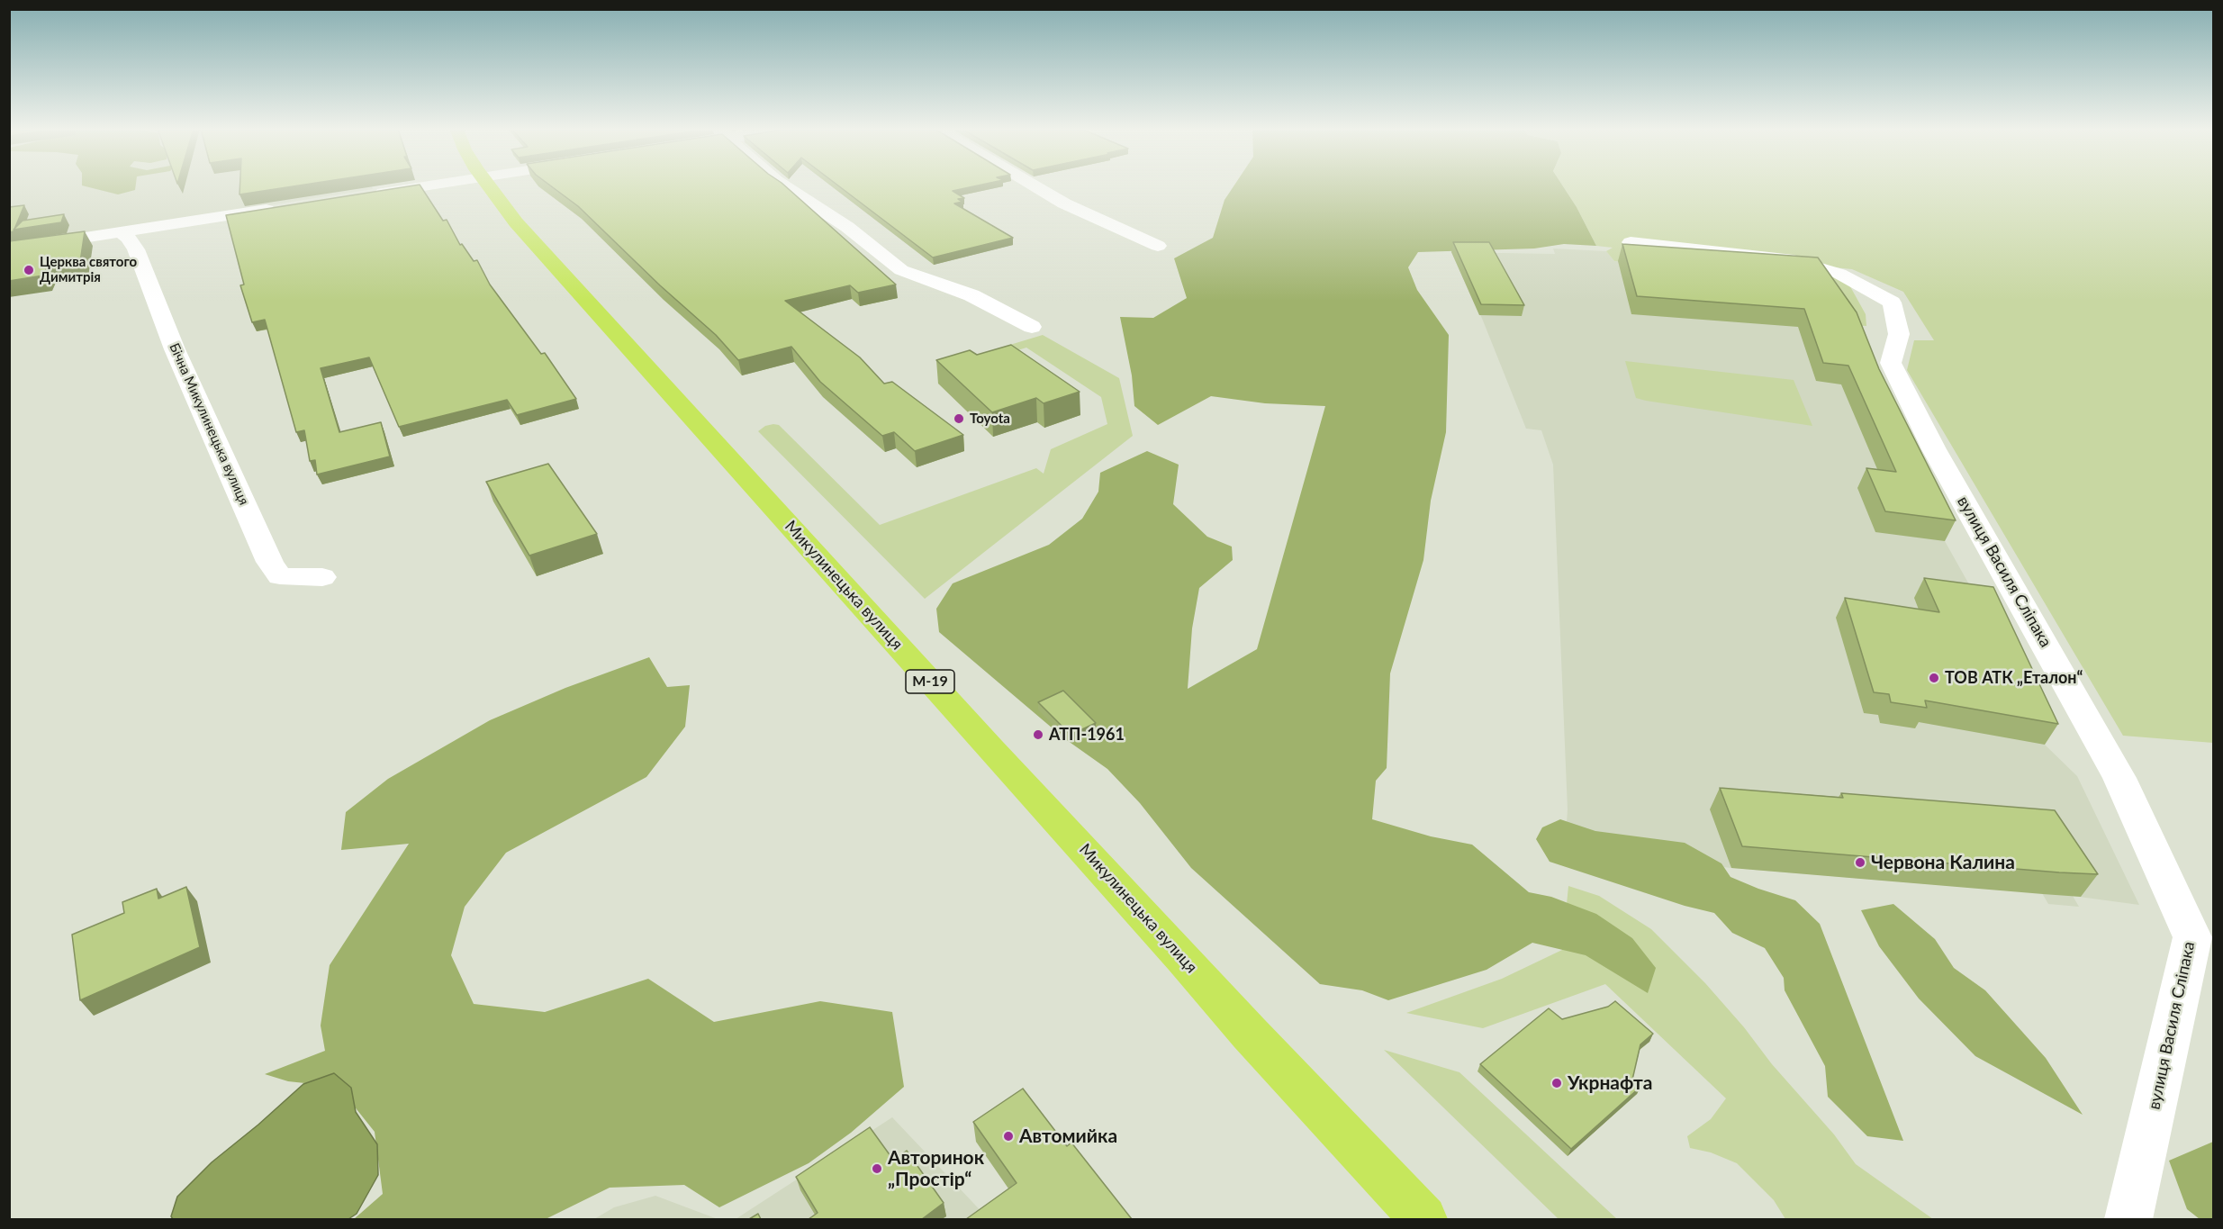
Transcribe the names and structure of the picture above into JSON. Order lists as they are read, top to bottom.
{
  "streets": {
    "highway": ["Микулинецька вулиця", "М-19"],
    "street": ["Бічна Микулинецька вулиця", "вулиця Василя Сліпака"]
  },
  "places": [
    "Церква святого Димитрія",
    "Toyota",
    "ТОВ АТК „Еталон“",
    "АТП-1961",
    "Червона Калина",
    "Укрнафта",
    "Автомийка",
    "Авторинок „Простір“"
  ]
}
